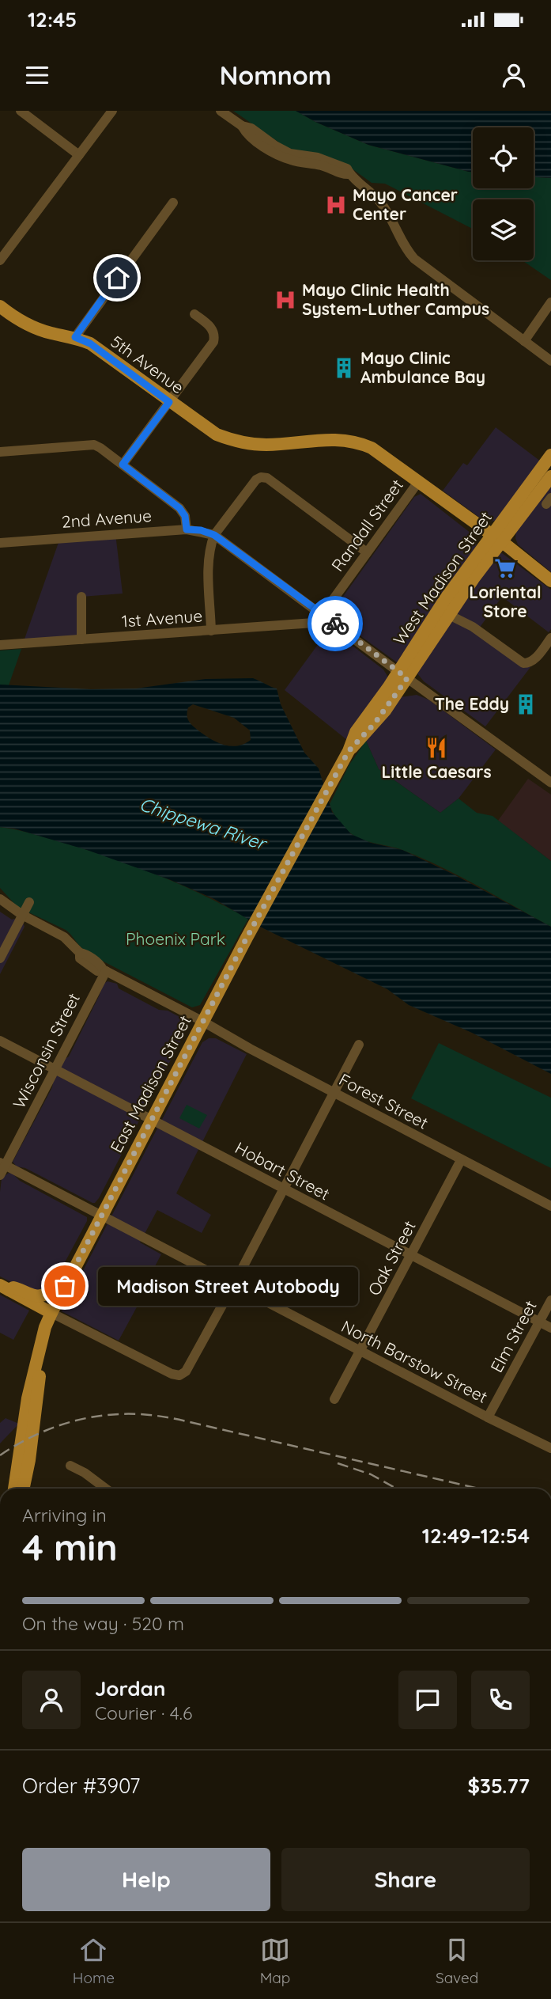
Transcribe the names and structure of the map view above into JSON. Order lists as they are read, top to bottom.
{
  "streets": {
    "main road": ["5th Avenue", "West Madison Street", "East Madison Street"],
    "street": [
      "2nd Avenue",
      "Randall Street",
      "1st Avenue",
      "Wisconsin Street",
      "Forest Street",
      "Hobart Street",
      "Oak Street",
      "Elm Street",
      "North Barstow Street"
    ]
  },
  "crossings": [
    ["5th Avenue", "Randall Street"],
    ["5th Avenue", "West Madison Street"],
    ["Randall Street", "1st Avenue"],
    ["West Madison Street", "East Madison Street"],
    ["Wisconsin Street", "Forest Street"],
    ["Wisconsin Street", "Hobart Street"],
    ["Wisconsin Street", "North Barstow Street"],
    ["East Madison Street", "Forest Street"],
    ["East Madison Street", "Hobart Street"],
    ["East Madison Street", "North Barstow Street"],
    ["Forest Street", "Oak Street"],
    ["Hobart Street", "Oak Street"],
    ["Hobart Street", "Elm Street"],
    ["Oak Street", "North Barstow Street"],
    ["Elm Street", "North Barstow Street"]
  ],
  "water": ["Chippewa River"],
  "parks": ["Phoenix Park"],
  "places": {
    "hospital": ["Mayo Cancer Center", "Mayo Clinic Health System-Luther Campus"],
    "building": ["Mayo Clinic Ambulance Bay", "The Eddy"],
    "supermarket": ["Loriental Store"],
    "restaurant": ["Little Caesars"],
    "other": ["Madison Street Autobody"]
  },
  "page": {
    "status": "12:45",
    "header": "Nomnom",
    "bubble": "Madison Street Autobody",
    "heading": ["4 min", "Arriving in", "12:49–12:54"],
    "panel": [
      "Jordan",
      "Courier · 4.6",
      "Order #3907",
      "$35.77"
    ],
    "bar": "On the way · 520 m",
    "buttons": ["Help", "Share"],
    "tabs": ["Home", "Map", "Saved"]
  }
}
